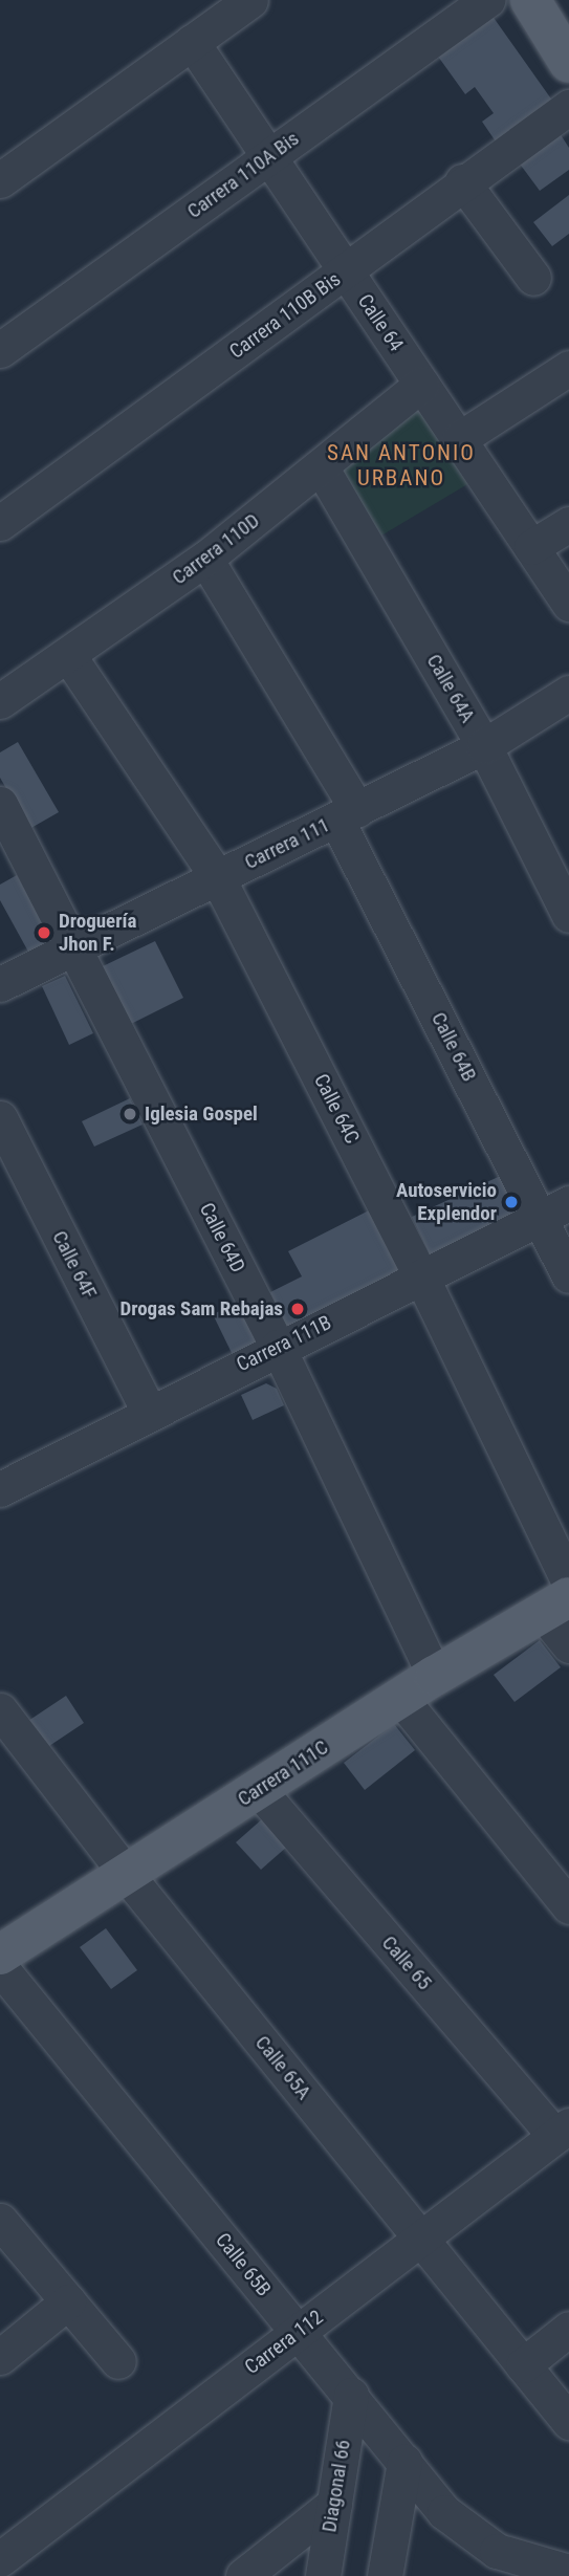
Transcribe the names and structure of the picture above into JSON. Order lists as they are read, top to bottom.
{
  "streets": {
    "main road": ["Carrera 111C"],
    "street": [
      "Carrera 110A Bis",
      "Carrera 110B Bis",
      "Calle 64",
      "Carrera 110D",
      "Calle 64A",
      "Carrera 111",
      "Calle 64B",
      "Calle 64C",
      "Calle 64D",
      "Calle 64F",
      "Carrera 111B",
      "Calle 65",
      "Calle 65A",
      "Calle 65B",
      "Carrera 112",
      "Diagonal 66"
    ]
  },
  "crossings": [
    ["Carrera 110A Bis", "Calle 64"],
    ["Carrera 110B Bis", "Calle 64"],
    ["Calle 64", "Carrera 110D"],
    ["Carrera 110D", "Calle 64A"],
    ["Carrera 110D", "Calle 64B"],
    ["Carrera 110D", "Calle 64C"],
    ["Calle 64A", "Carrera 111"],
    ["Carrera 111", "Calle 64B"],
    ["Carrera 111", "Calle 64C"],
    ["Carrera 111", "Calle 64D"],
    ["Calle 64B", "Carrera 111B"],
    ["Calle 64C", "Carrera 111B"],
    ["Calle 64D", "Carrera 111B"],
    ["Calle 64D", "Carrera 111C"],
    ["Calle 64F", "Carrera 111B"],
    ["Carrera 111C", "Calle 65"],
    ["Carrera 111C", "Calle 65A"],
    ["Calle 65", "Carrera 112"],
    ["Calle 65A", "Carrera 112"],
    ["Calle 65B", "Carrera 112"],
    ["Calle 65B", "Diagonal 66"]
  ],
  "districts": ["SAN ANTONIO URBANO"],
  "places": [
    "Droguería Jhon F.",
    "Iglesia Gospel",
    "Autoservicio Explendor",
    "Drogas Sam Rebajas"
  ]
}
